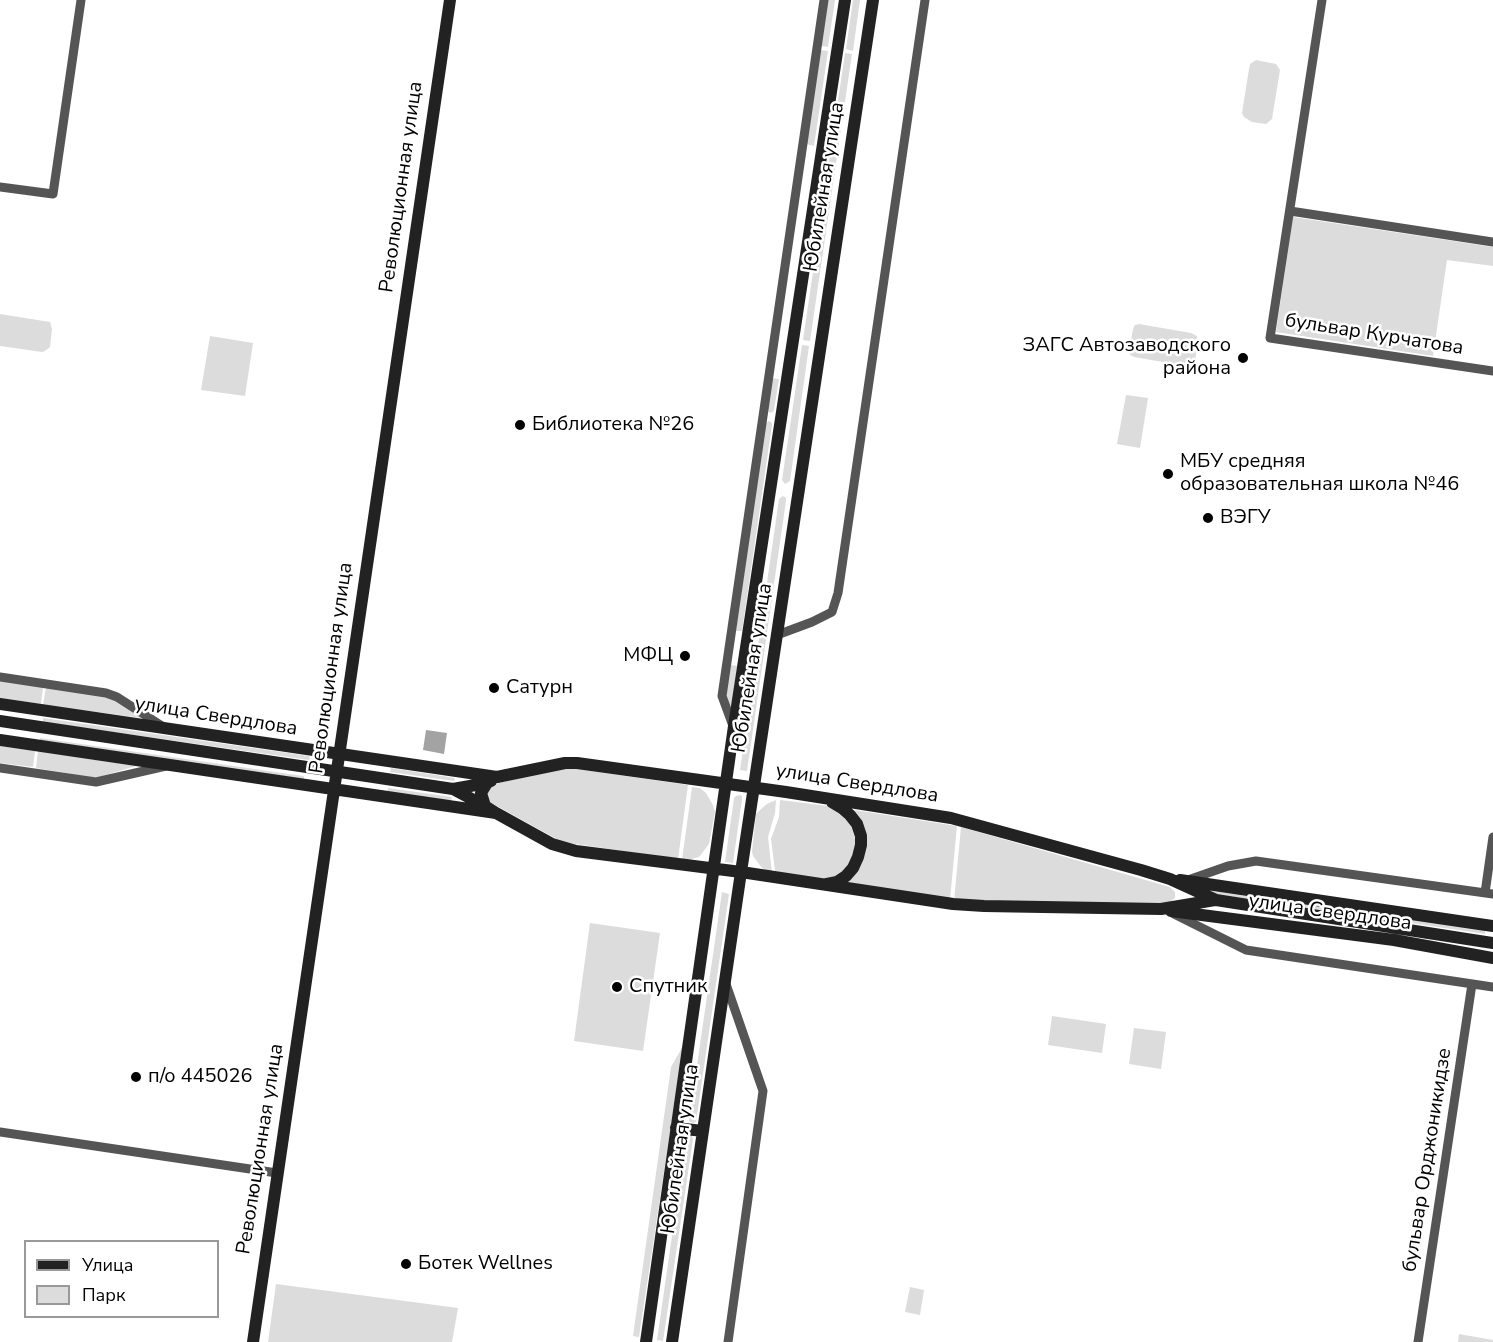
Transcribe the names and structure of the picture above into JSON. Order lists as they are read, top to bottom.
{
  "streets": {
    "main road": ["Революционная улица", "Юбилейная улица", "улица Свердлова"],
    "street": ["бульвар Курчатова", "бульвар Орджоникидзе"]
  },
  "crossings": [
    ["Революционная улица", "улица Свердлова"],
    ["Юбилейная улица", "улица Свердлова"]
  ],
  "places": [
    "ЗАГС Автозаводского района",
    "Библиотека №26",
    "МБУ средняя образовательная школа №46",
    "ВЭГУ",
    "МФЦ",
    "Сатурн",
    "Спутник",
    "п/о 445026",
    "Ботек Wellnes"
  ],
  "legend": ["Улица", "Парк"]
}
